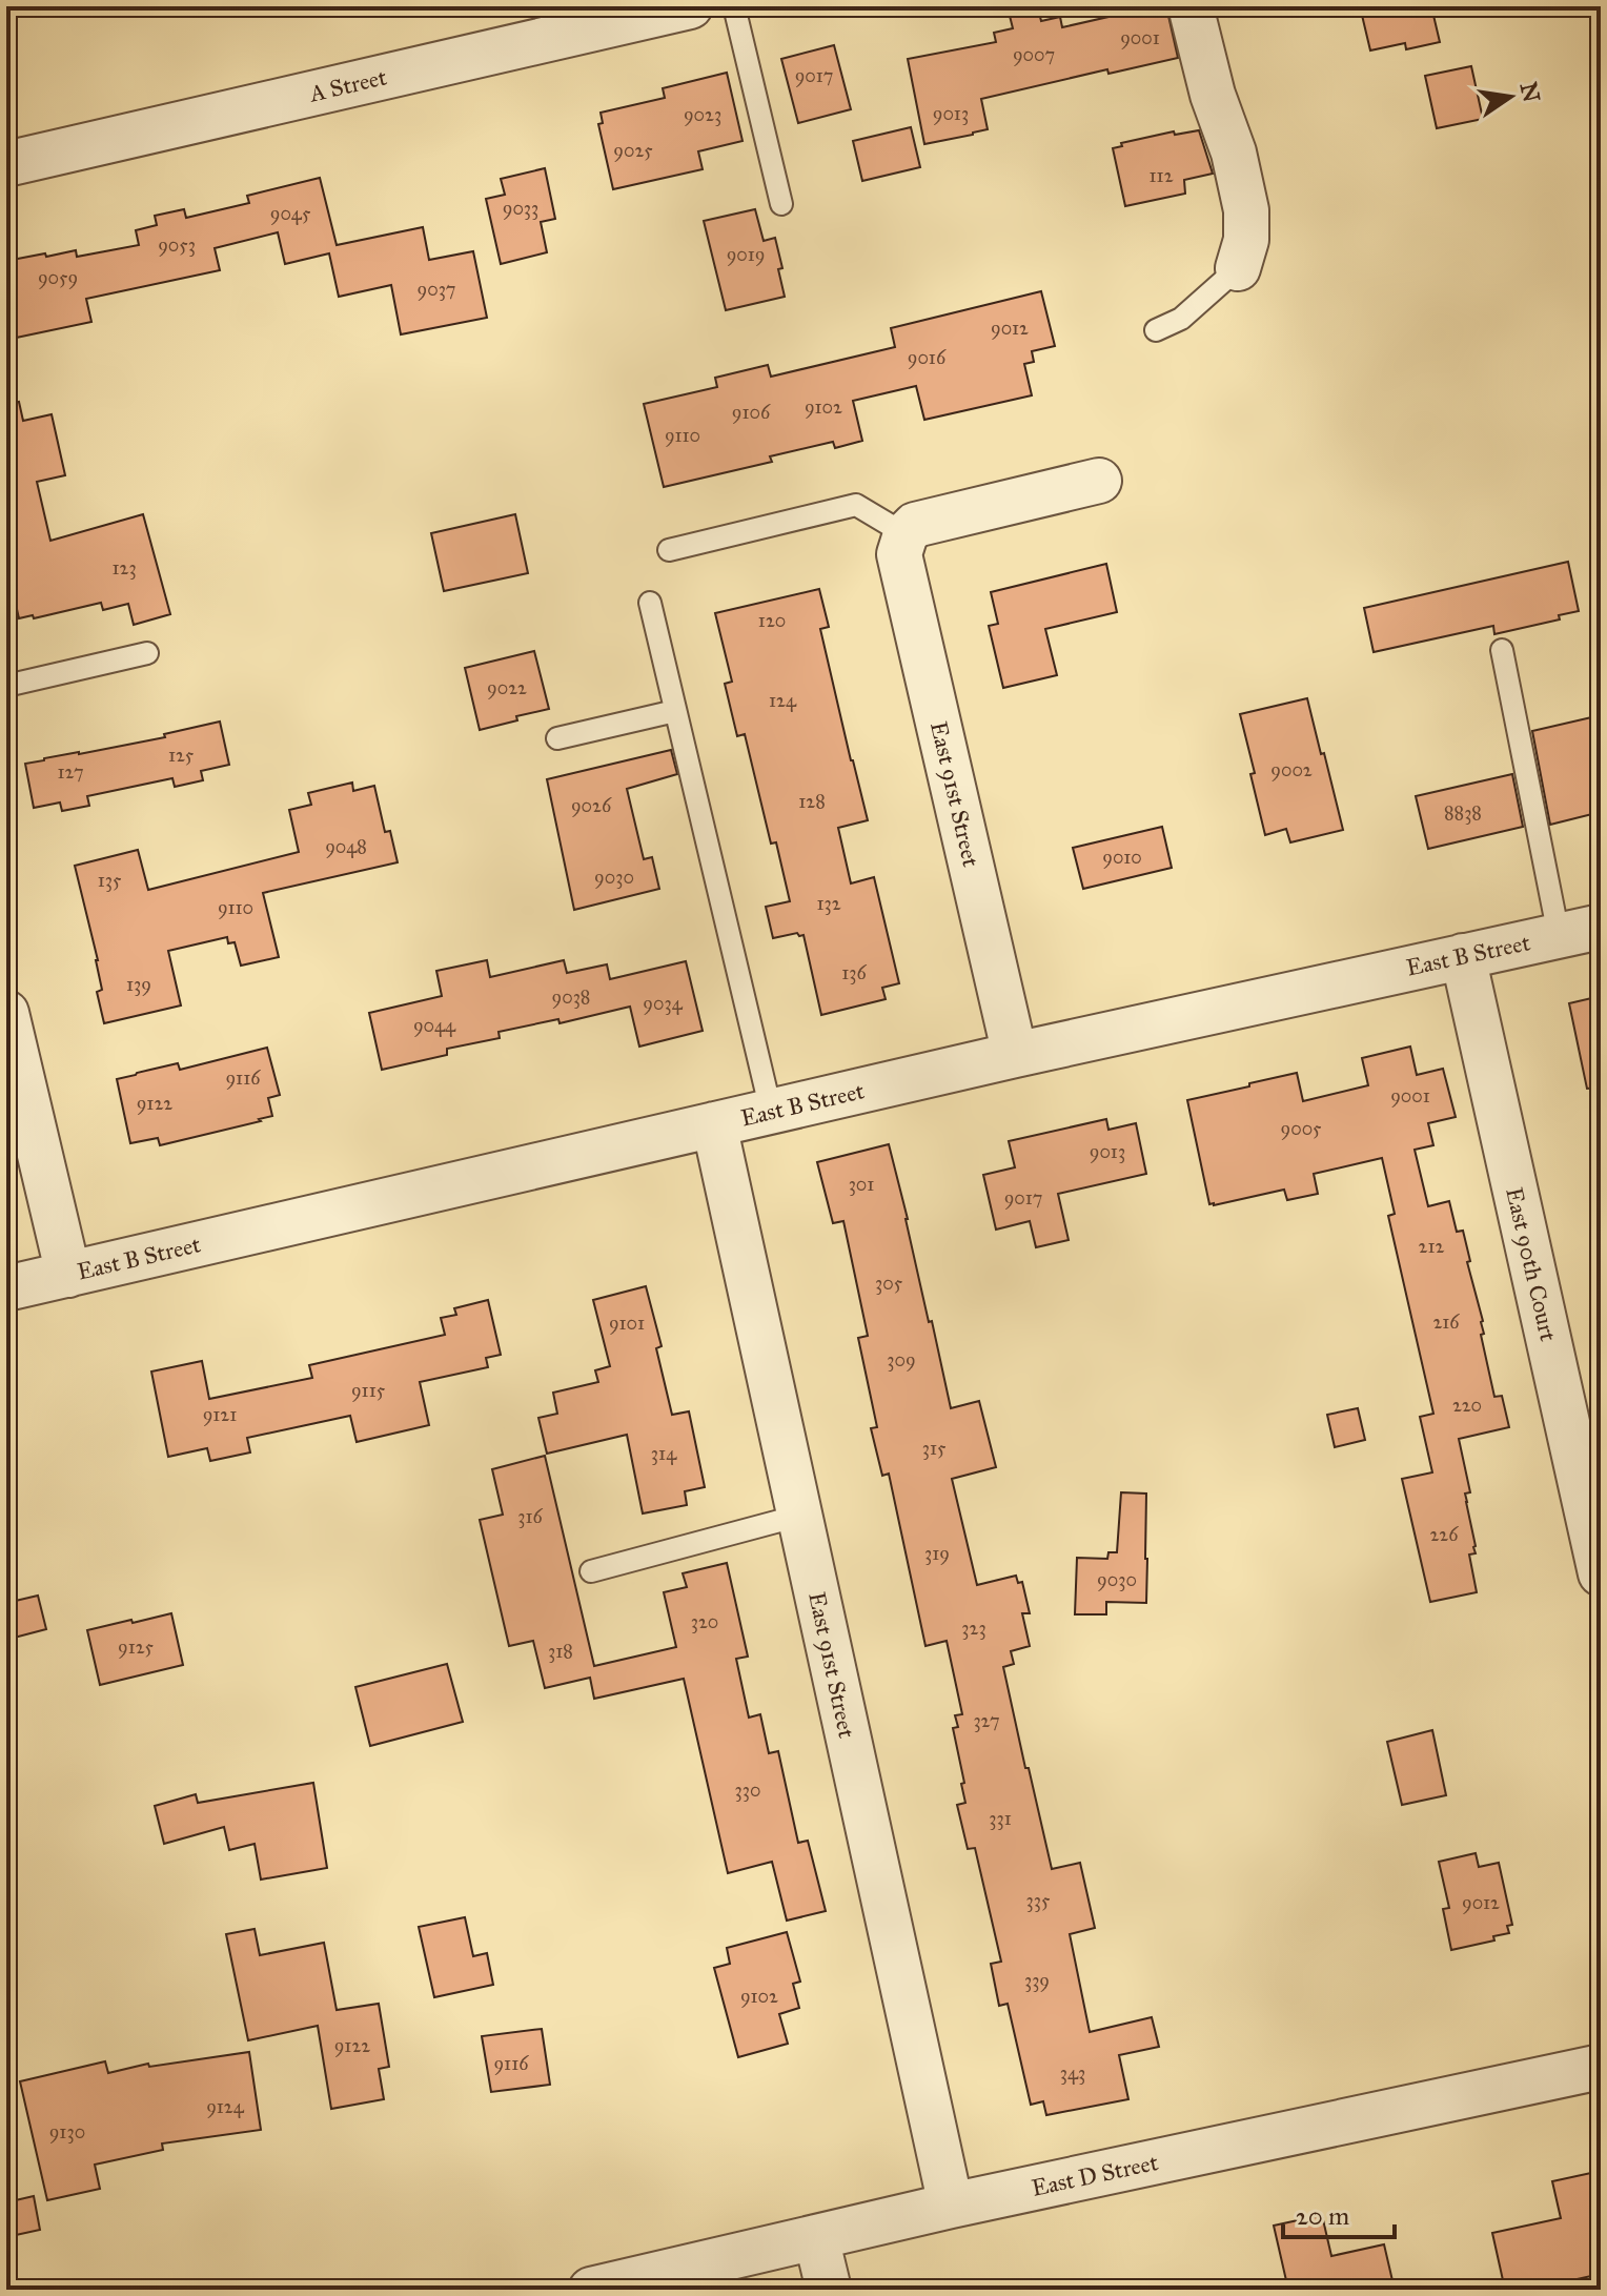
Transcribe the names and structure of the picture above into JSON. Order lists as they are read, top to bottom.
{
  "streets": {
    "street": [
      "A Street",
      "East 91st Street",
      "East B Street",
      "East 90th Court",
      "East D Street"
    ]
  },
  "crossings": [
    ["East 91st Street", "East B Street"],
    ["East 91st Street", "East D Street"],
    ["East B Street", "East 90th Court"]
  ],
  "house_numbers": [
    "9001",
    "9007",
    "9017",
    "9013",
    "9023",
    "9025",
    "112",
    "9033",
    "9045",
    "9053",
    "9019",
    "9059",
    "9037",
    "9012",
    "9016",
    "9102",
    "9106",
    "9110",
    "123",
    "120",
    "9022",
    "124",
    "125",
    "9002",
    "127",
    "128",
    "9026",
    "8838",
    "9048",
    "9010",
    "9030",
    "135",
    "132",
    "9110",
    "136",
    "139",
    "9038",
    "9034",
    "9044",
    "9116",
    "9001",
    "9122",
    "9005",
    "9013",
    "301",
    "9017",
    "212",
    "305",
    "216",
    "9101",
    "309",
    "9115",
    "220",
    "9121",
    "315",
    "314",
    "316",
    "226",
    "319",
    "9030",
    "320",
    "323",
    "9125",
    "318",
    "327",
    "330",
    "331",
    "335",
    "9012",
    "339",
    "9102",
    "9122",
    "9116",
    "343",
    "9124",
    "9130"
  ],
  "scale_bar": "20 m",
  "north": "right"
}
